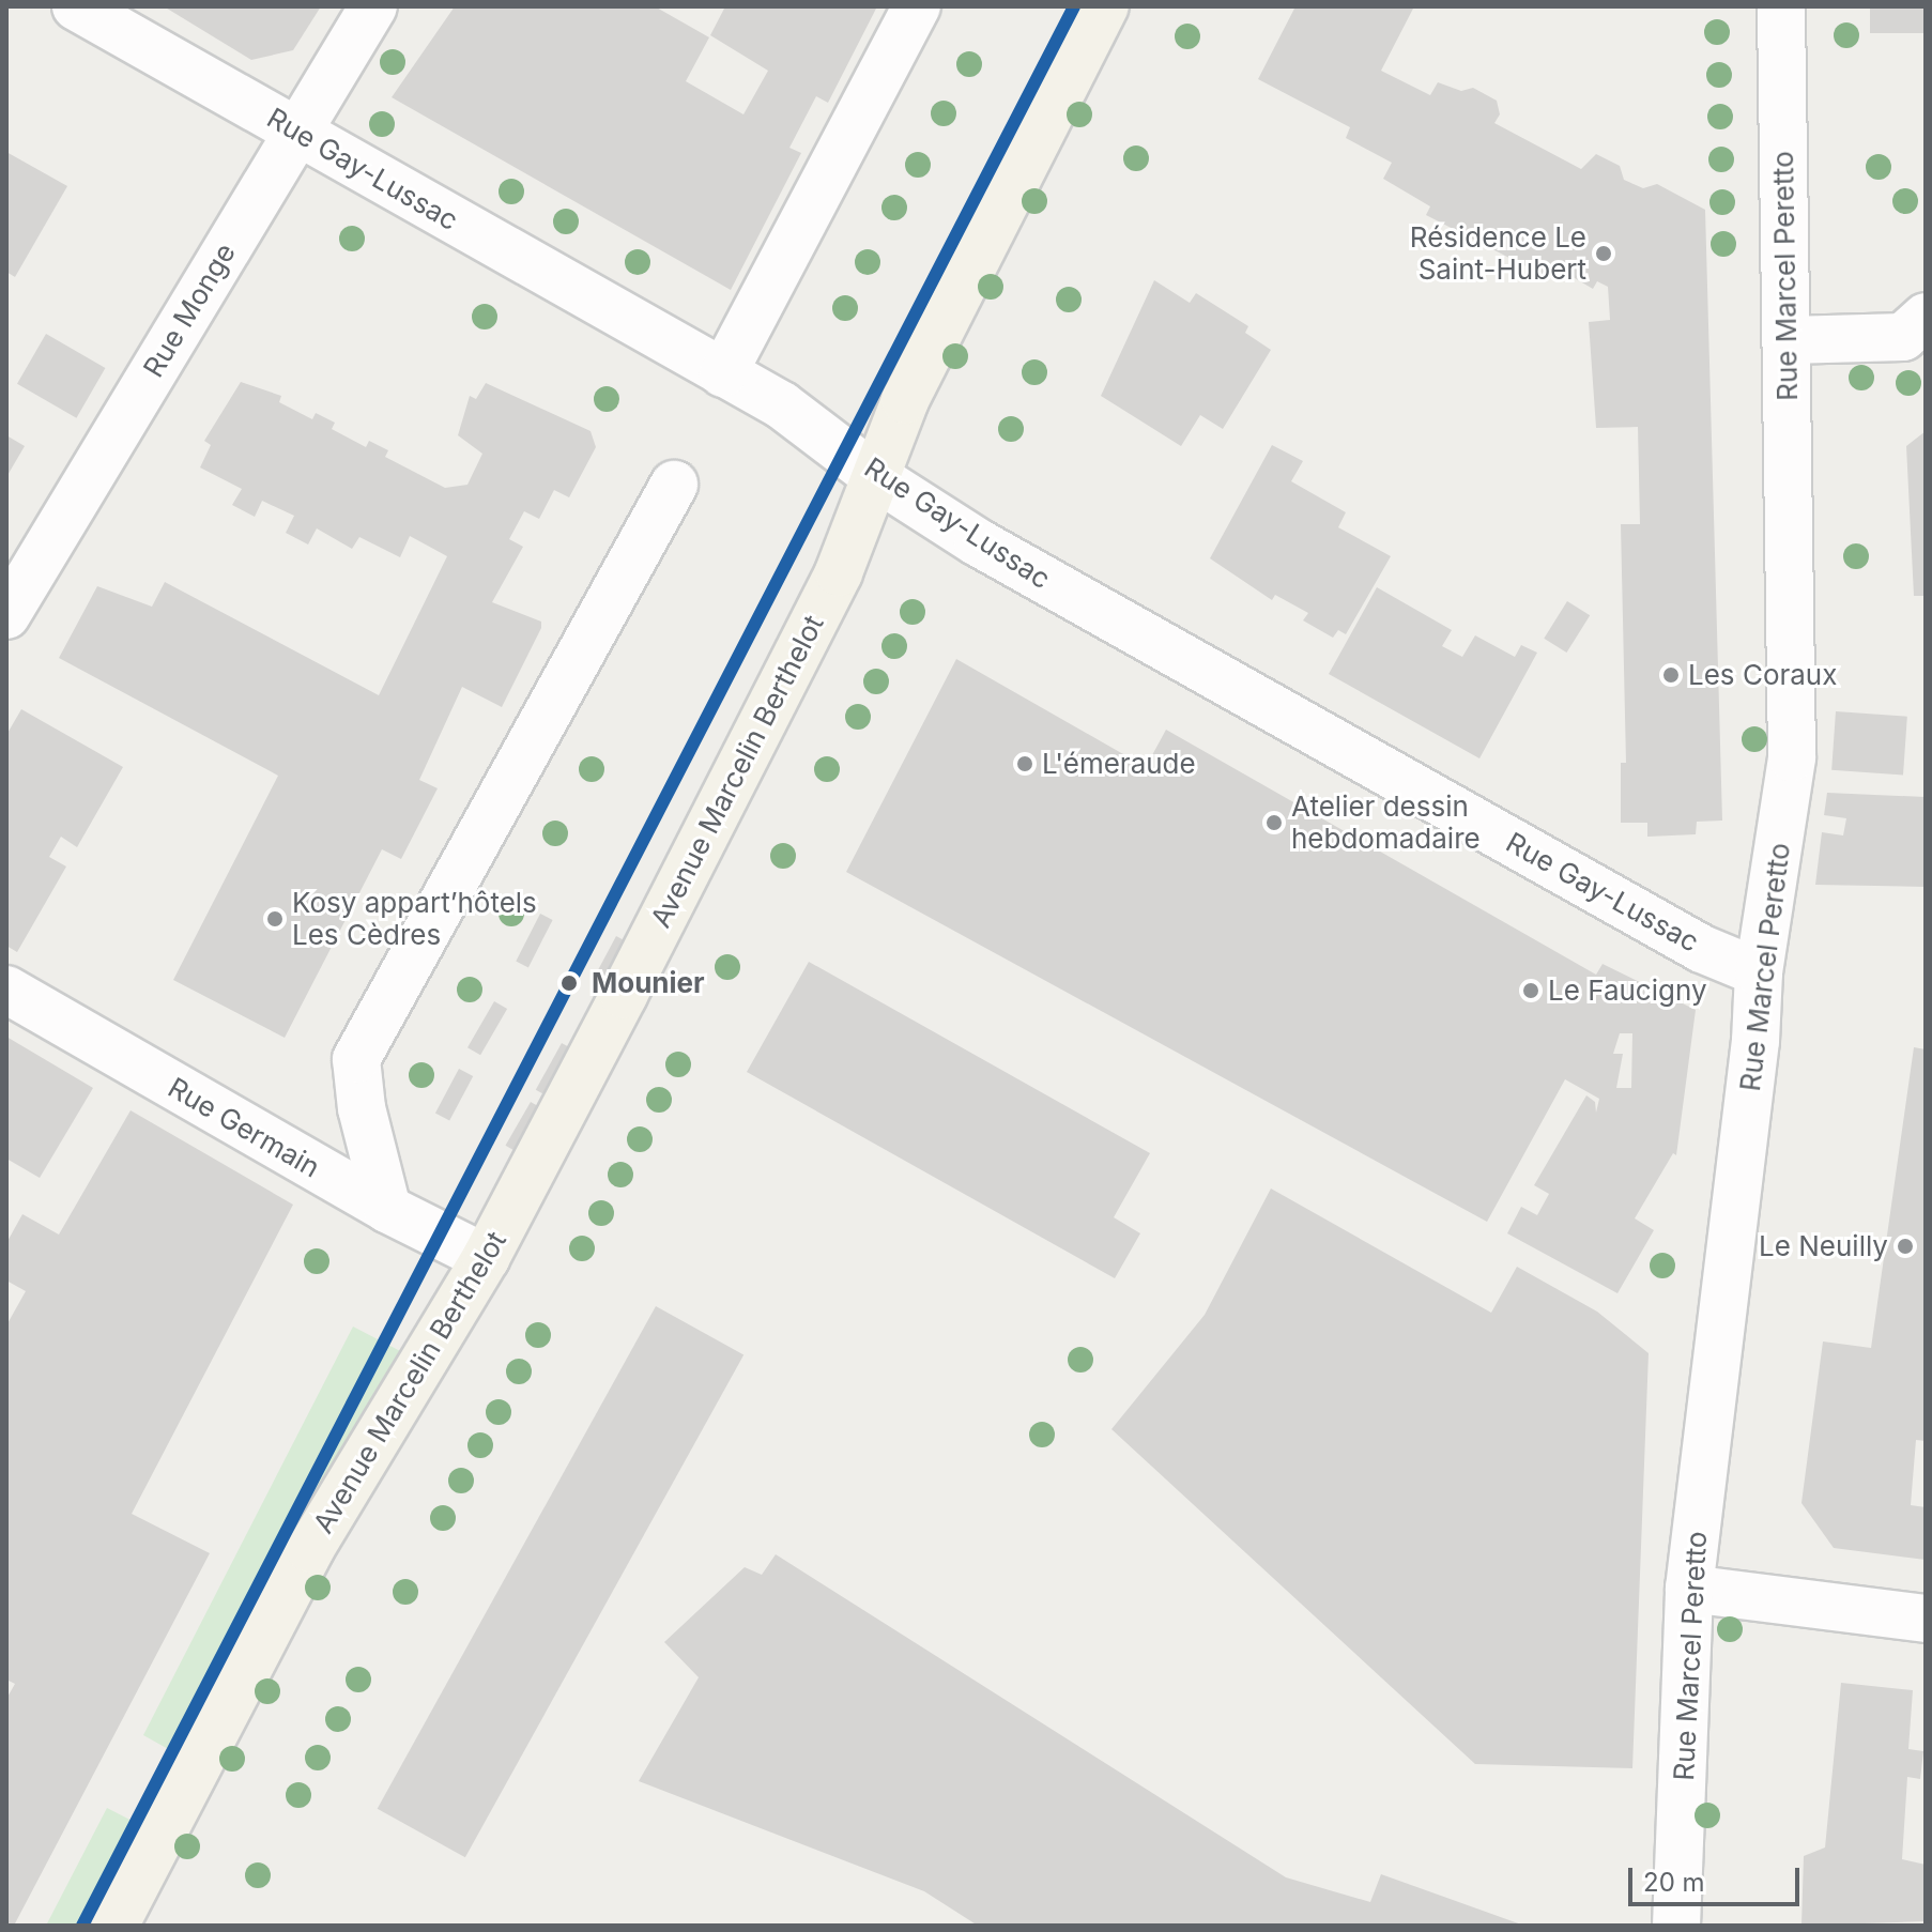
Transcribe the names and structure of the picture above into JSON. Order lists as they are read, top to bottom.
{
  "streets": {
    "main road": ["Avenue Marcelin Berthelot"],
    "street": [
      "Rue Gay-Lussac",
      "Rue Marcel Peretto",
      "Rue Monge",
      "Rue Germain"
    ]
  },
  "crossings": [
    ["Rue Gay-Lussac", "Rue Marcel Peretto"],
    ["Rue Gay-Lussac", "Rue Monge"],
    ["Rue Gay-Lussac", "Avenue Marcelin Berthelot"],
    ["Avenue Marcelin Berthelot", "Rue Germain"]
  ],
  "places": [
    "Résidence Le Saint-Hubert",
    "Les Coraux",
    "L'émeraude",
    "Atelier dessin hebdomadaire",
    "Kosy appart’hôtels Les Cèdres",
    "Mounier",
    "Le Faucigny",
    "Le Neuilly"
  ],
  "scale_bar": "20 m"
}
